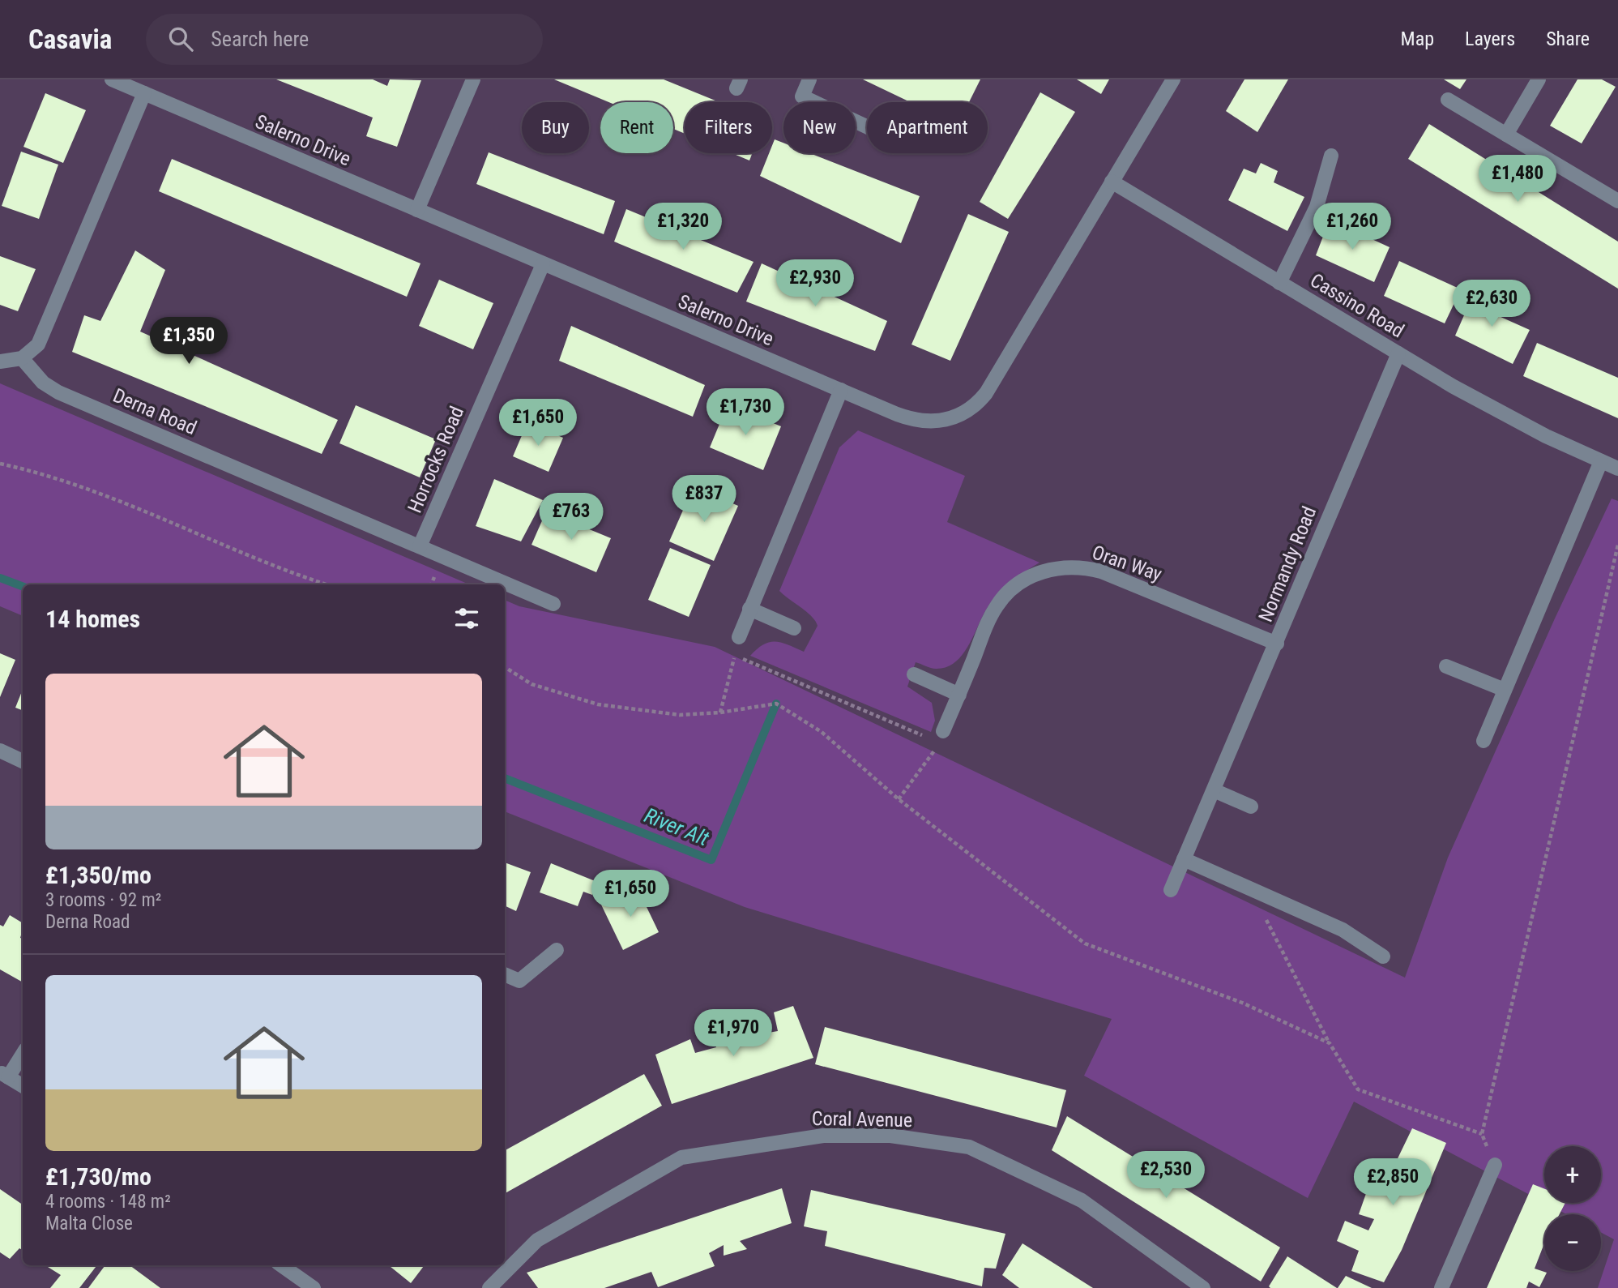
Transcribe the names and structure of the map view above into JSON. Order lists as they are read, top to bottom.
{
  "streets": {
    "street": [
      "Salerno Drive",
      "Cassino Road",
      "Derna Road",
      "Horrocks Road",
      "Oran Way",
      "Normandy Road",
      "Coral Avenue"
    ]
  },
  "crossings": [
    ["Salerno Drive", "Cassino Road"],
    ["Salerno Drive", "Horrocks Road"],
    ["Cassino Road", "Normandy Road"],
    ["Derna Road", "Horrocks Road"],
    ["Oran Way", "Normandy Road"]
  ],
  "water": ["River Alt"],
  "page": {
    "header": "Casavia",
    "search": "Search here",
    "nav": ["Map", "Layers", "Share"],
    "chip": [
      "Buy",
      "Rent",
      "Filters",
      "New",
      "Apartment"
    ],
    "price": [
      "£1,480",
      "£1,320",
      "£1,260",
      "£2,930",
      "£2,630",
      "£1,350",
      "£1,730",
      "£1,650",
      "£837",
      "£763",
      "£1,650",
      "£1,970",
      "£2,530",
      "£2,850"
    ],
    "heading": "14 homes",
    "list": [
      {
        "name": "£1,350/mo",
        "note": "3 rooms · 92 m² · Derna Road"
      },
      {
        "name": "£1,730/mo",
        "note": "4 rooms · 148 m² · Malta Close"
      }
    ],
    "map_buttons": ["+", "−"]
  }
}
